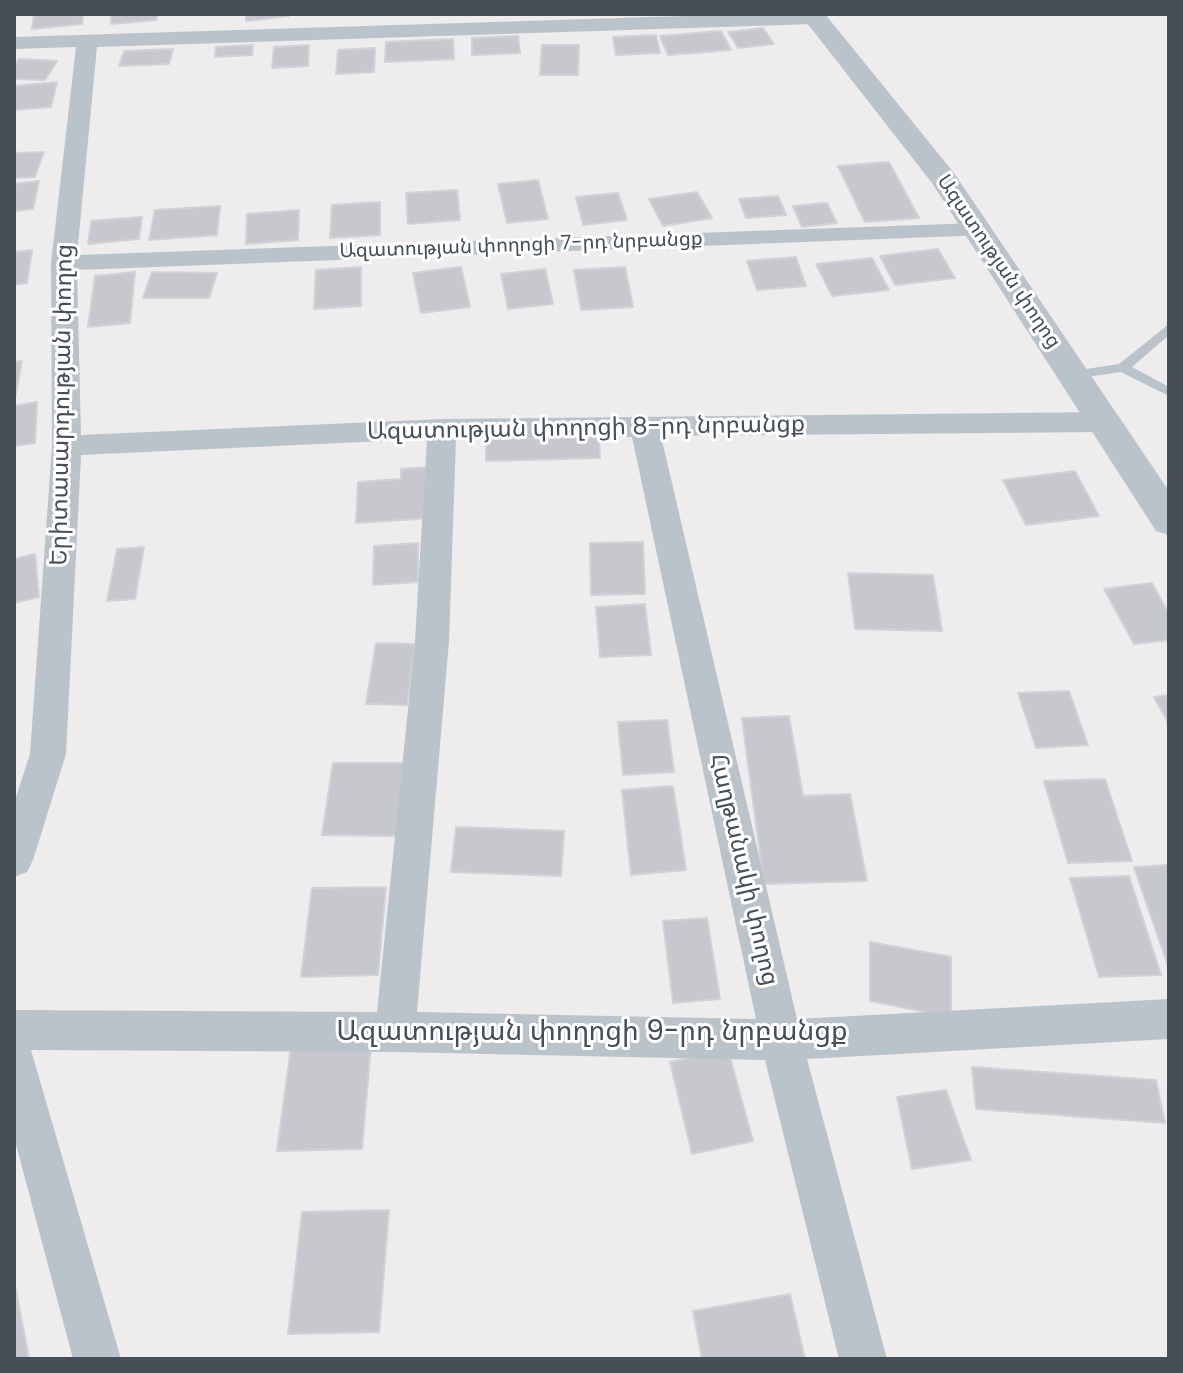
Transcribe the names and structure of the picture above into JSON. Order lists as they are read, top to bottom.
{
  "streets": {
    "street": [
      "Ազատության փողոցի 7-րդ նրբանցք",
      "Ազատության փողոց",
      "Երիտասարդության փողոց",
      "Ազատության փողոցի 8-րդ նրբանցք",
      "Հաղթանակի փողոց",
      "Ազատության փողոցի 9-րդ նրբանցք"
    ]
  },
  "crossings": [
    ["Ազատության փողոցի 7-րդ նրբանցք", "Ազատության փողոց"],
    ["Ազատության փողոցի 7-րդ նրբանցք", "Երիտասարդության փողոց"],
    ["Ազատության փողոց", "Ազատության փողոցի 8-րդ նրբանցք"],
    ["Երիտասարդության փողոց", "Ազատության փողոցի 8-րդ նրբանցք"],
    ["Ազատության փողոցի 8-րդ նրբանցք", "Հաղթանակի փողոց"],
    ["Հաղթանակի փողոց", "Ազատության փողոցի 9-րդ նրբանցք"]
  ]
}
